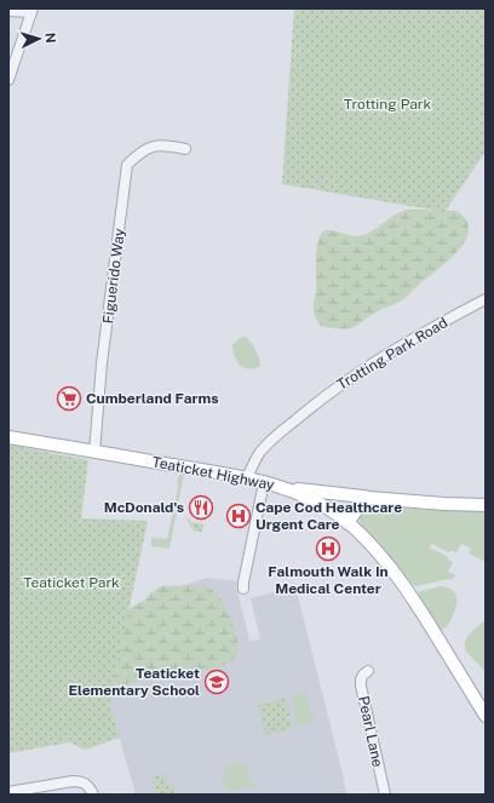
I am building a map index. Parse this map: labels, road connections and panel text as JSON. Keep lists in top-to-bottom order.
{
  "streets": {
    "main road": ["Teaticket Highway"],
    "street": ["Figuerido Way", "Trotting Park Road", "Pearl Lane"]
  },
  "crossings": [
    ["Figuerido Way", "Teaticket Highway"],
    ["Trotting Park Road", "Teaticket Highway"]
  ],
  "parks": ["Trotting Park", "Teaticket Park"],
  "places": {
    "supermarket": ["Cumberland Farms"],
    "restaurant": ["McDonald's"],
    "hospital": ["Cape Cod Healthcare Urgent Care", "Falmouth Walk In Medical Center"],
    "school or university": ["Teaticket Elementary School"]
  },
  "north": "right"
}
